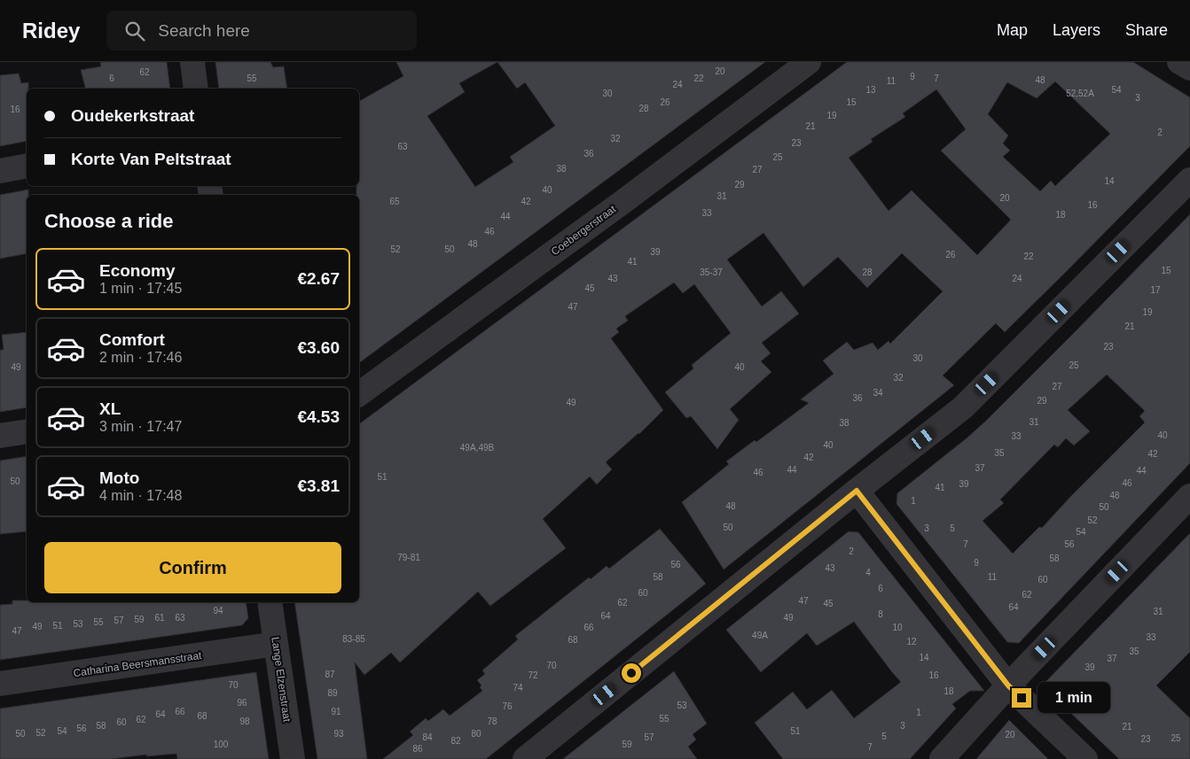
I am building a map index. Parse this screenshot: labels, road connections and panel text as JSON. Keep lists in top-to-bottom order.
{
  "streets": {
    "street": ["Coebergerstraat", "Catharina Beersmansstraat", "Lange Elzenstraat"]
  },
  "crossings": [
    ["Catharina Beersmansstraat", "Lange Elzenstraat"]
  ],
  "house_numbers": [
    "20",
    "62",
    "9",
    "6",
    "55",
    "22",
    "7",
    "48",
    "11",
    "24",
    "13",
    "54",
    "30",
    "52,52A",
    "3",
    "26",
    "15",
    "28",
    "16",
    "19",
    "21",
    "2",
    "32",
    "23",
    "63",
    "36",
    "25",
    "38",
    "27",
    "14",
    "29",
    "40",
    "31",
    "20",
    "65",
    "42",
    "16",
    "33",
    "18",
    "44",
    "46",
    "48",
    "52",
    "50",
    "39",
    "26",
    "22",
    "41",
    "15",
    "35-37",
    "28",
    "43",
    "24",
    "45",
    "17",
    "47",
    "19",
    "21",
    "23",
    "30",
    "25",
    "49",
    "40",
    "32",
    "27",
    "34",
    "36",
    "29",
    "49",
    "31",
    "38",
    "40",
    "33",
    "40",
    "49A,49B",
    "35",
    "42",
    "42",
    "37",
    "44",
    "44",
    "46",
    "51",
    "50",
    "46",
    "39",
    "41",
    "48",
    "1",
    "48",
    "50",
    "52",
    "50",
    "3",
    "5",
    "54",
    "7",
    "56",
    "2",
    "79-81",
    "58",
    "9",
    "56",
    "43",
    "4",
    "58",
    "11",
    "60",
    "6",
    "60",
    "62",
    "47",
    "62",
    "45",
    "64",
    "94",
    "31",
    "8",
    "64",
    "61",
    "63",
    "49",
    "59",
    "57",
    "55",
    "53",
    "51",
    "49",
    "66",
    "10",
    "47",
    "49A",
    "33",
    "83-85",
    "68",
    "12",
    "35",
    "14",
    "37",
    "70",
    "39",
    "87",
    "72",
    "16",
    "70",
    "74",
    "18",
    "89",
    "96",
    "53",
    "76",
    "66",
    "91",
    "1",
    "64",
    "68",
    "55",
    "62",
    "98",
    "78",
    "60",
    "58",
    "3",
    "21",
    "56",
    "54",
    "51",
    "52",
    "50",
    "93",
    "80",
    "20",
    "5",
    "84",
    "57",
    "25",
    "23",
    "82",
    "100",
    "59",
    "7",
    "86"
  ],
  "page": {
    "header": "Ridey",
    "search": "Search here",
    "nav": ["Map", "Layers", "Share"],
    "banner": ["Oudekerkstraat", "Korte Van Peltstraat"],
    "heading": "Choose a ride",
    "list": [
      {
        "name": "Economy",
        "note": "1 min · 17:45",
        "value": "€2.67"
      },
      {
        "name": "Comfort",
        "note": "2 min · 17:46",
        "value": "€3.60"
      },
      {
        "name": "XL",
        "note": "3 min · 17:47",
        "value": "€4.53"
      },
      {
        "name": "Moto",
        "note": "4 min · 17:48",
        "value": "€3.81"
      }
    ],
    "buttons": "Confirm",
    "bubble": "1 min"
  }
}
